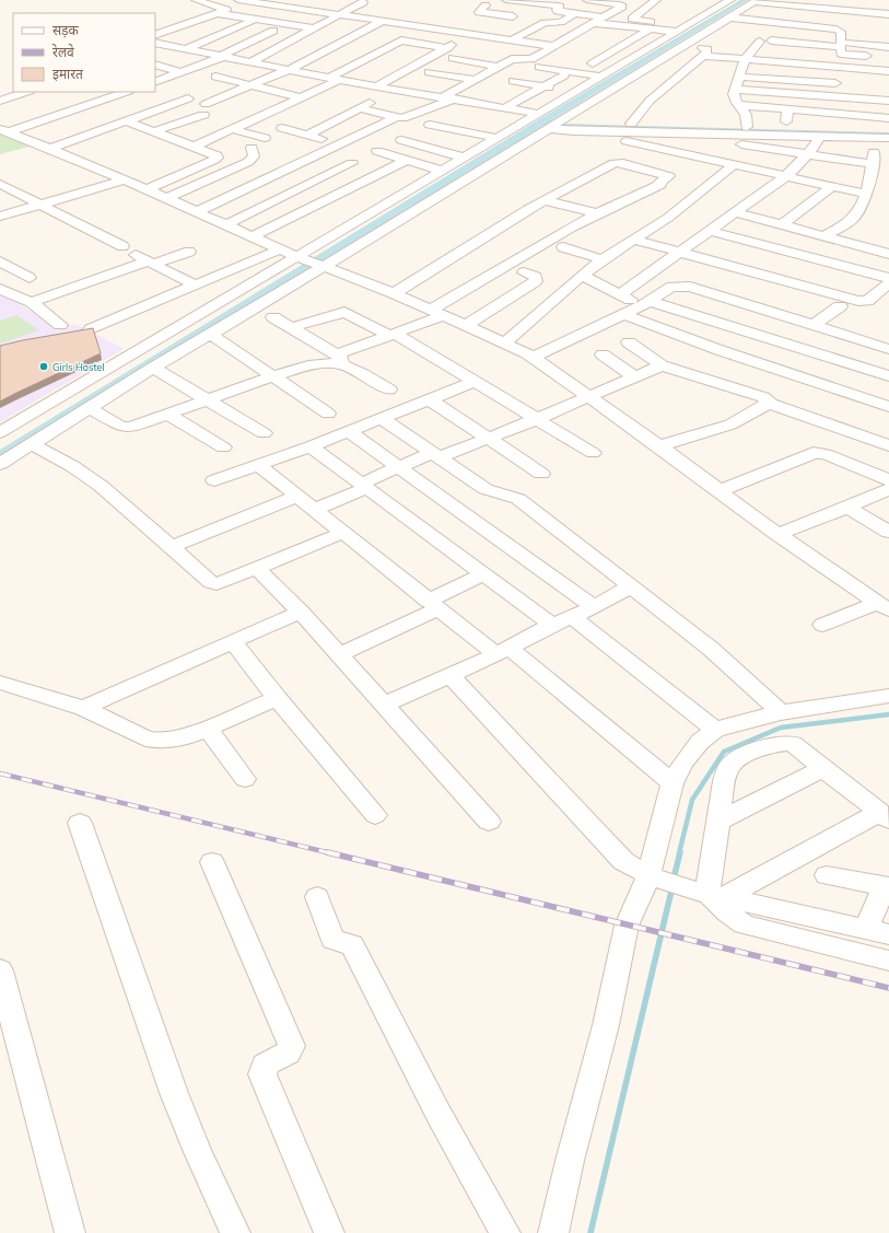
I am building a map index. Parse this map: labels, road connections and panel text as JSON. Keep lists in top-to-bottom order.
{
  "places": ["Girls Hostel"],
  "legend": ["सड़क", "रेलवे", "इमारत"]
}
